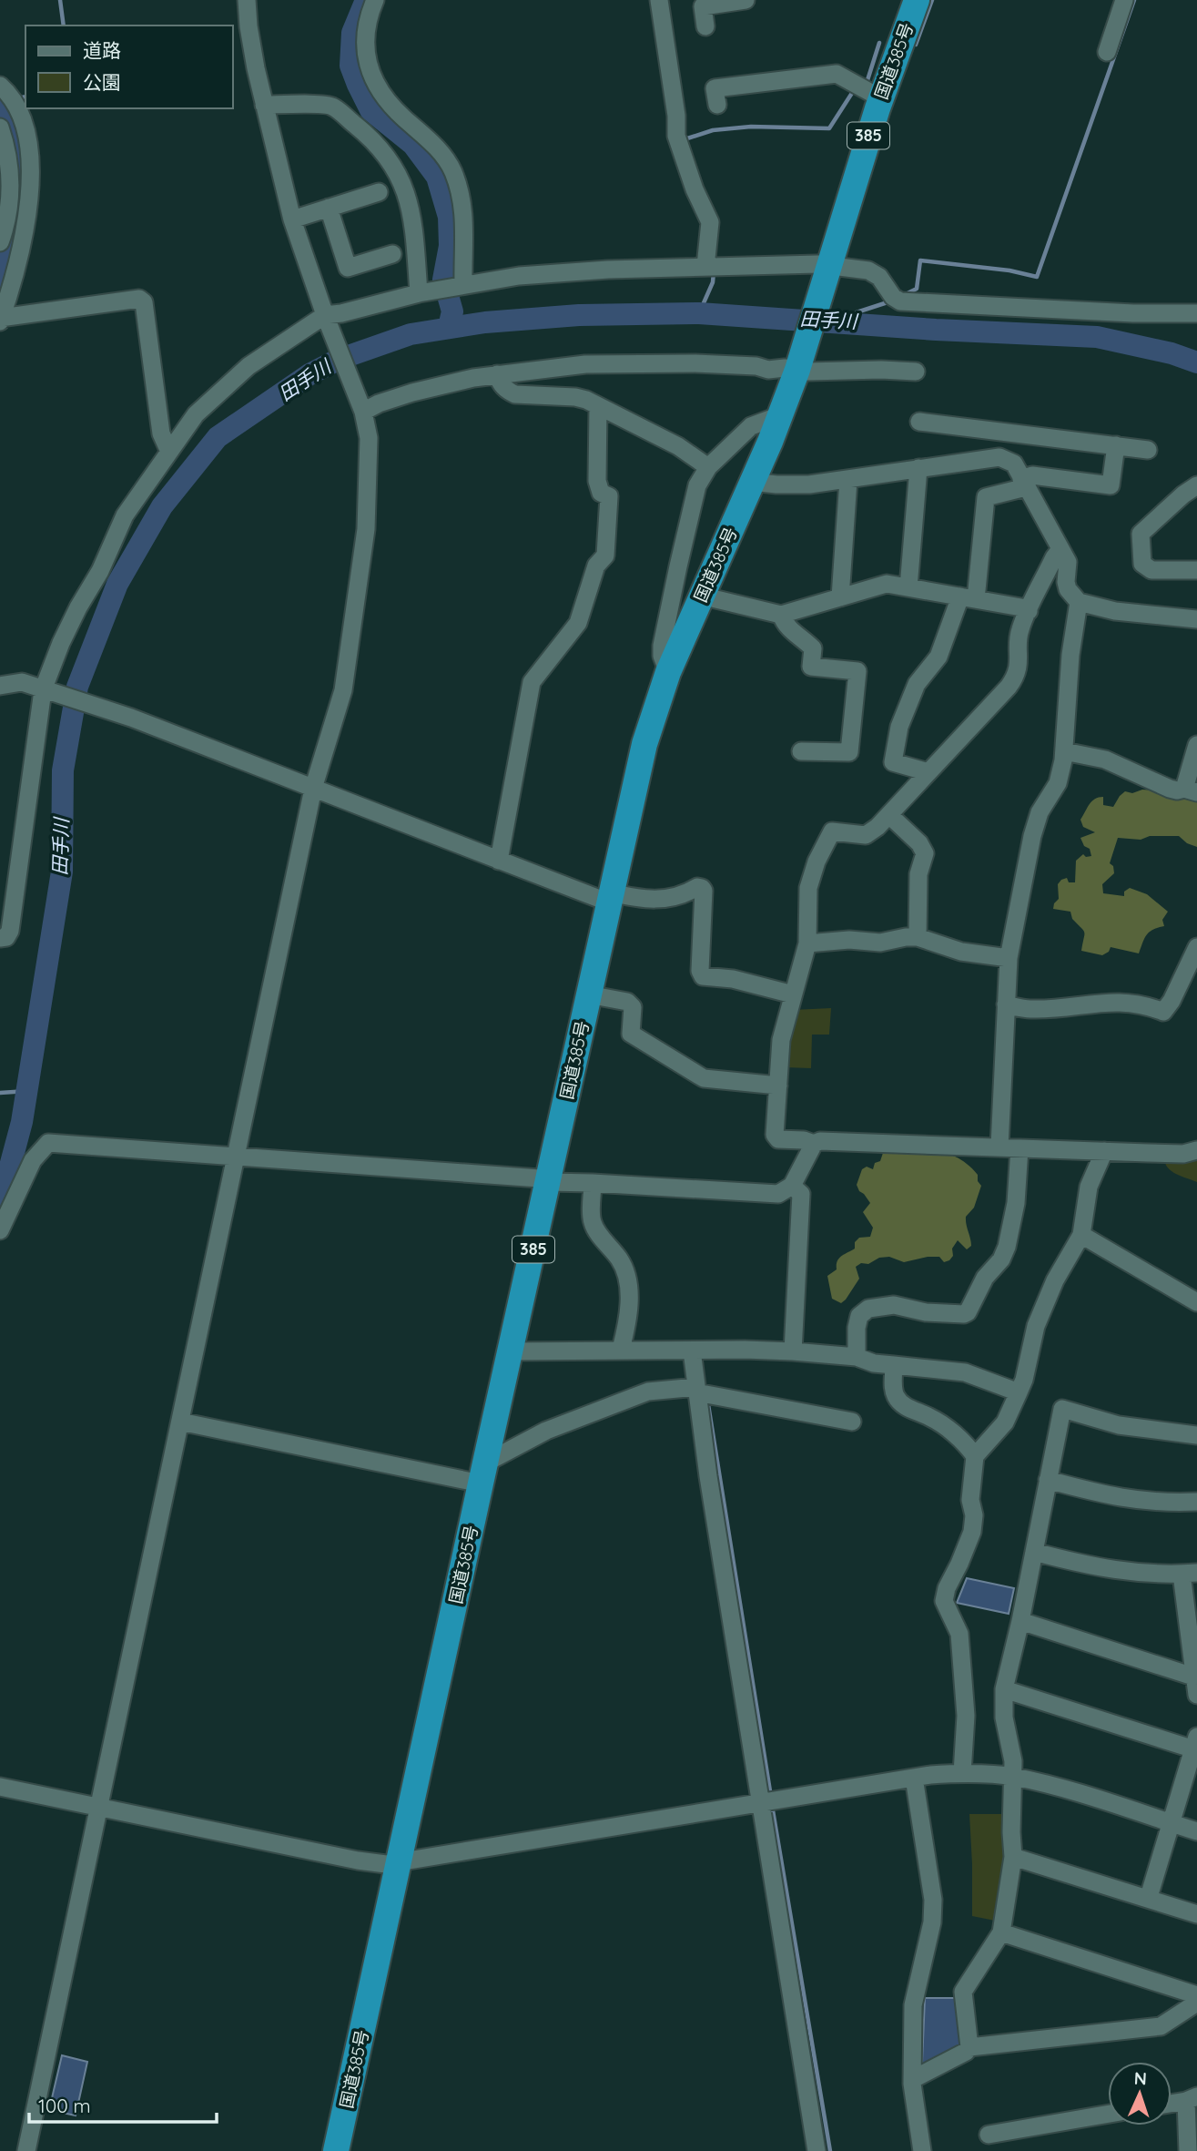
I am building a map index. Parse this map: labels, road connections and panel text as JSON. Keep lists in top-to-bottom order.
{
  "streets": {
    "highway": ["国道385号", "385"]
  },
  "water": ["田手川"],
  "legend": ["道路", "公園"],
  "scale_bar": "100 m",
  "north": "top"
}
